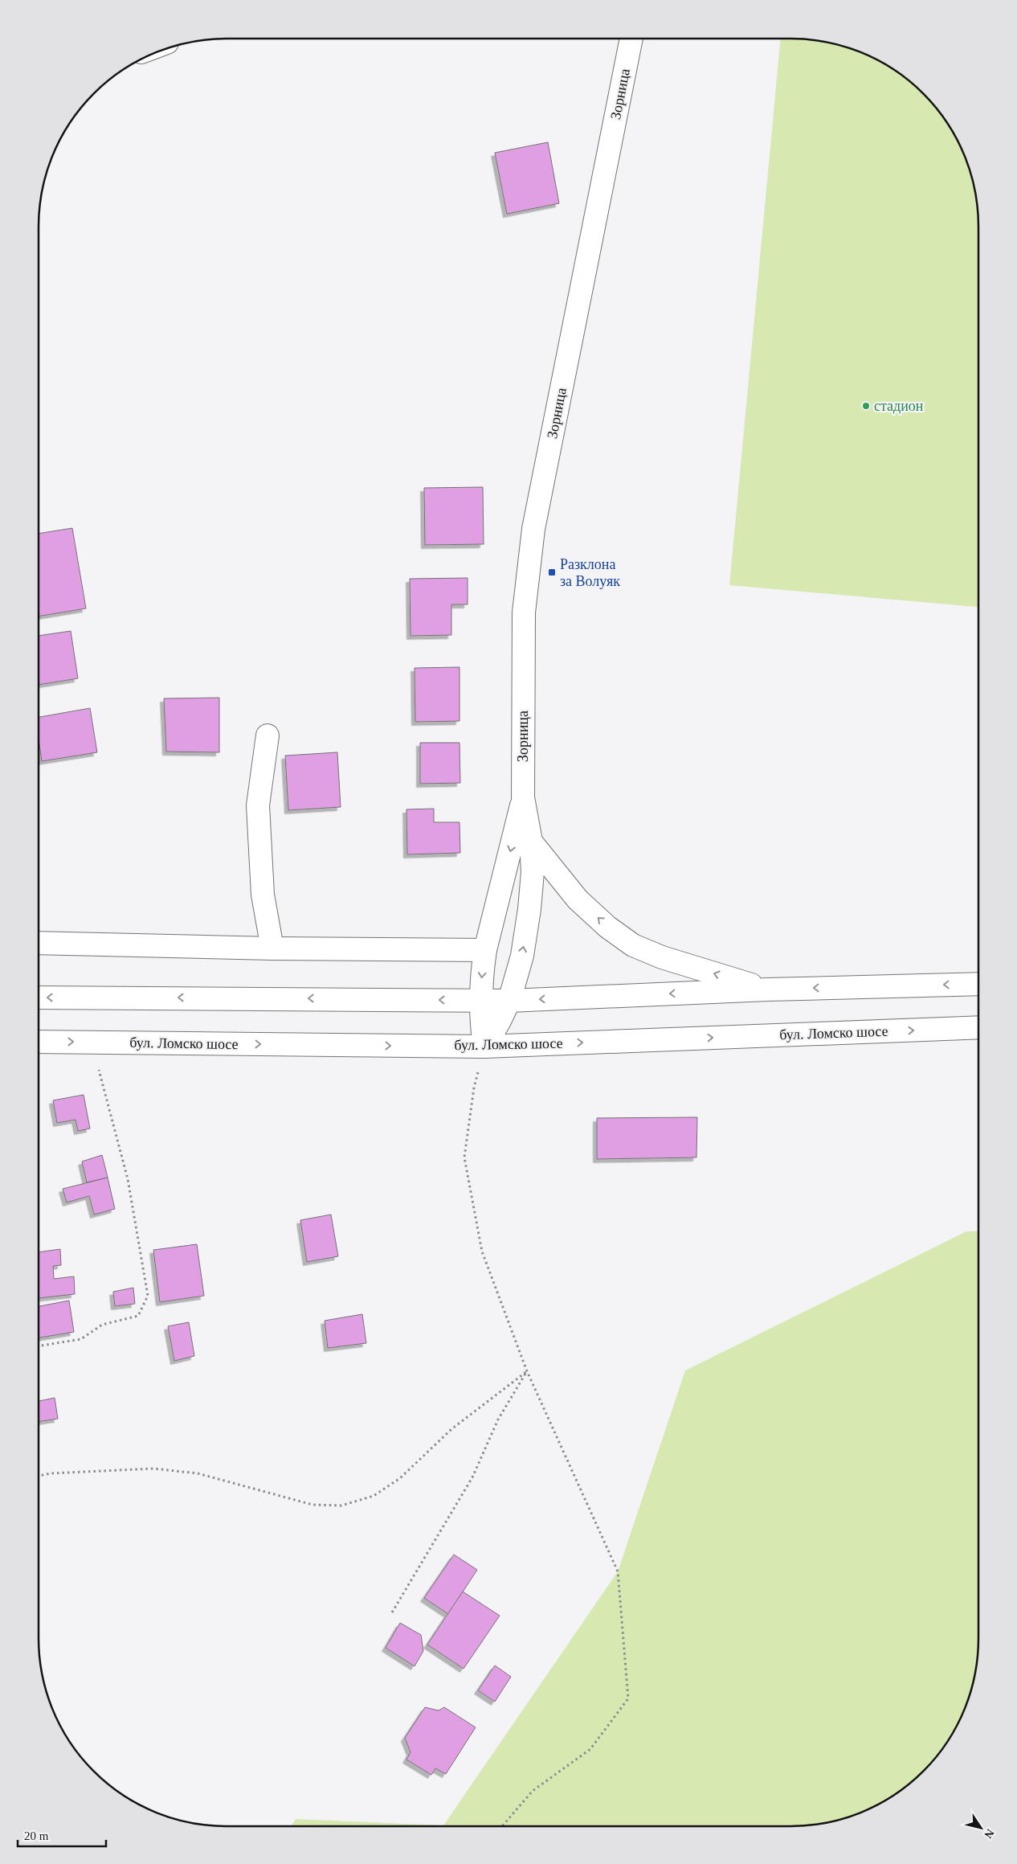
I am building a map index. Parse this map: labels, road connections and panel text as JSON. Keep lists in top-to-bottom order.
{
  "streets": {
    "main road": ["Зорница", "бул. Ломско шосе"]
  },
  "crossings": [
    ["Зорница", "бул. Ломско шосе"]
  ],
  "places": {
    "other": ["стадион"],
    "transit": ["Разклона за Волуяк"]
  },
  "scale_bar": "20 m",
  "north": "bottom right"
}
